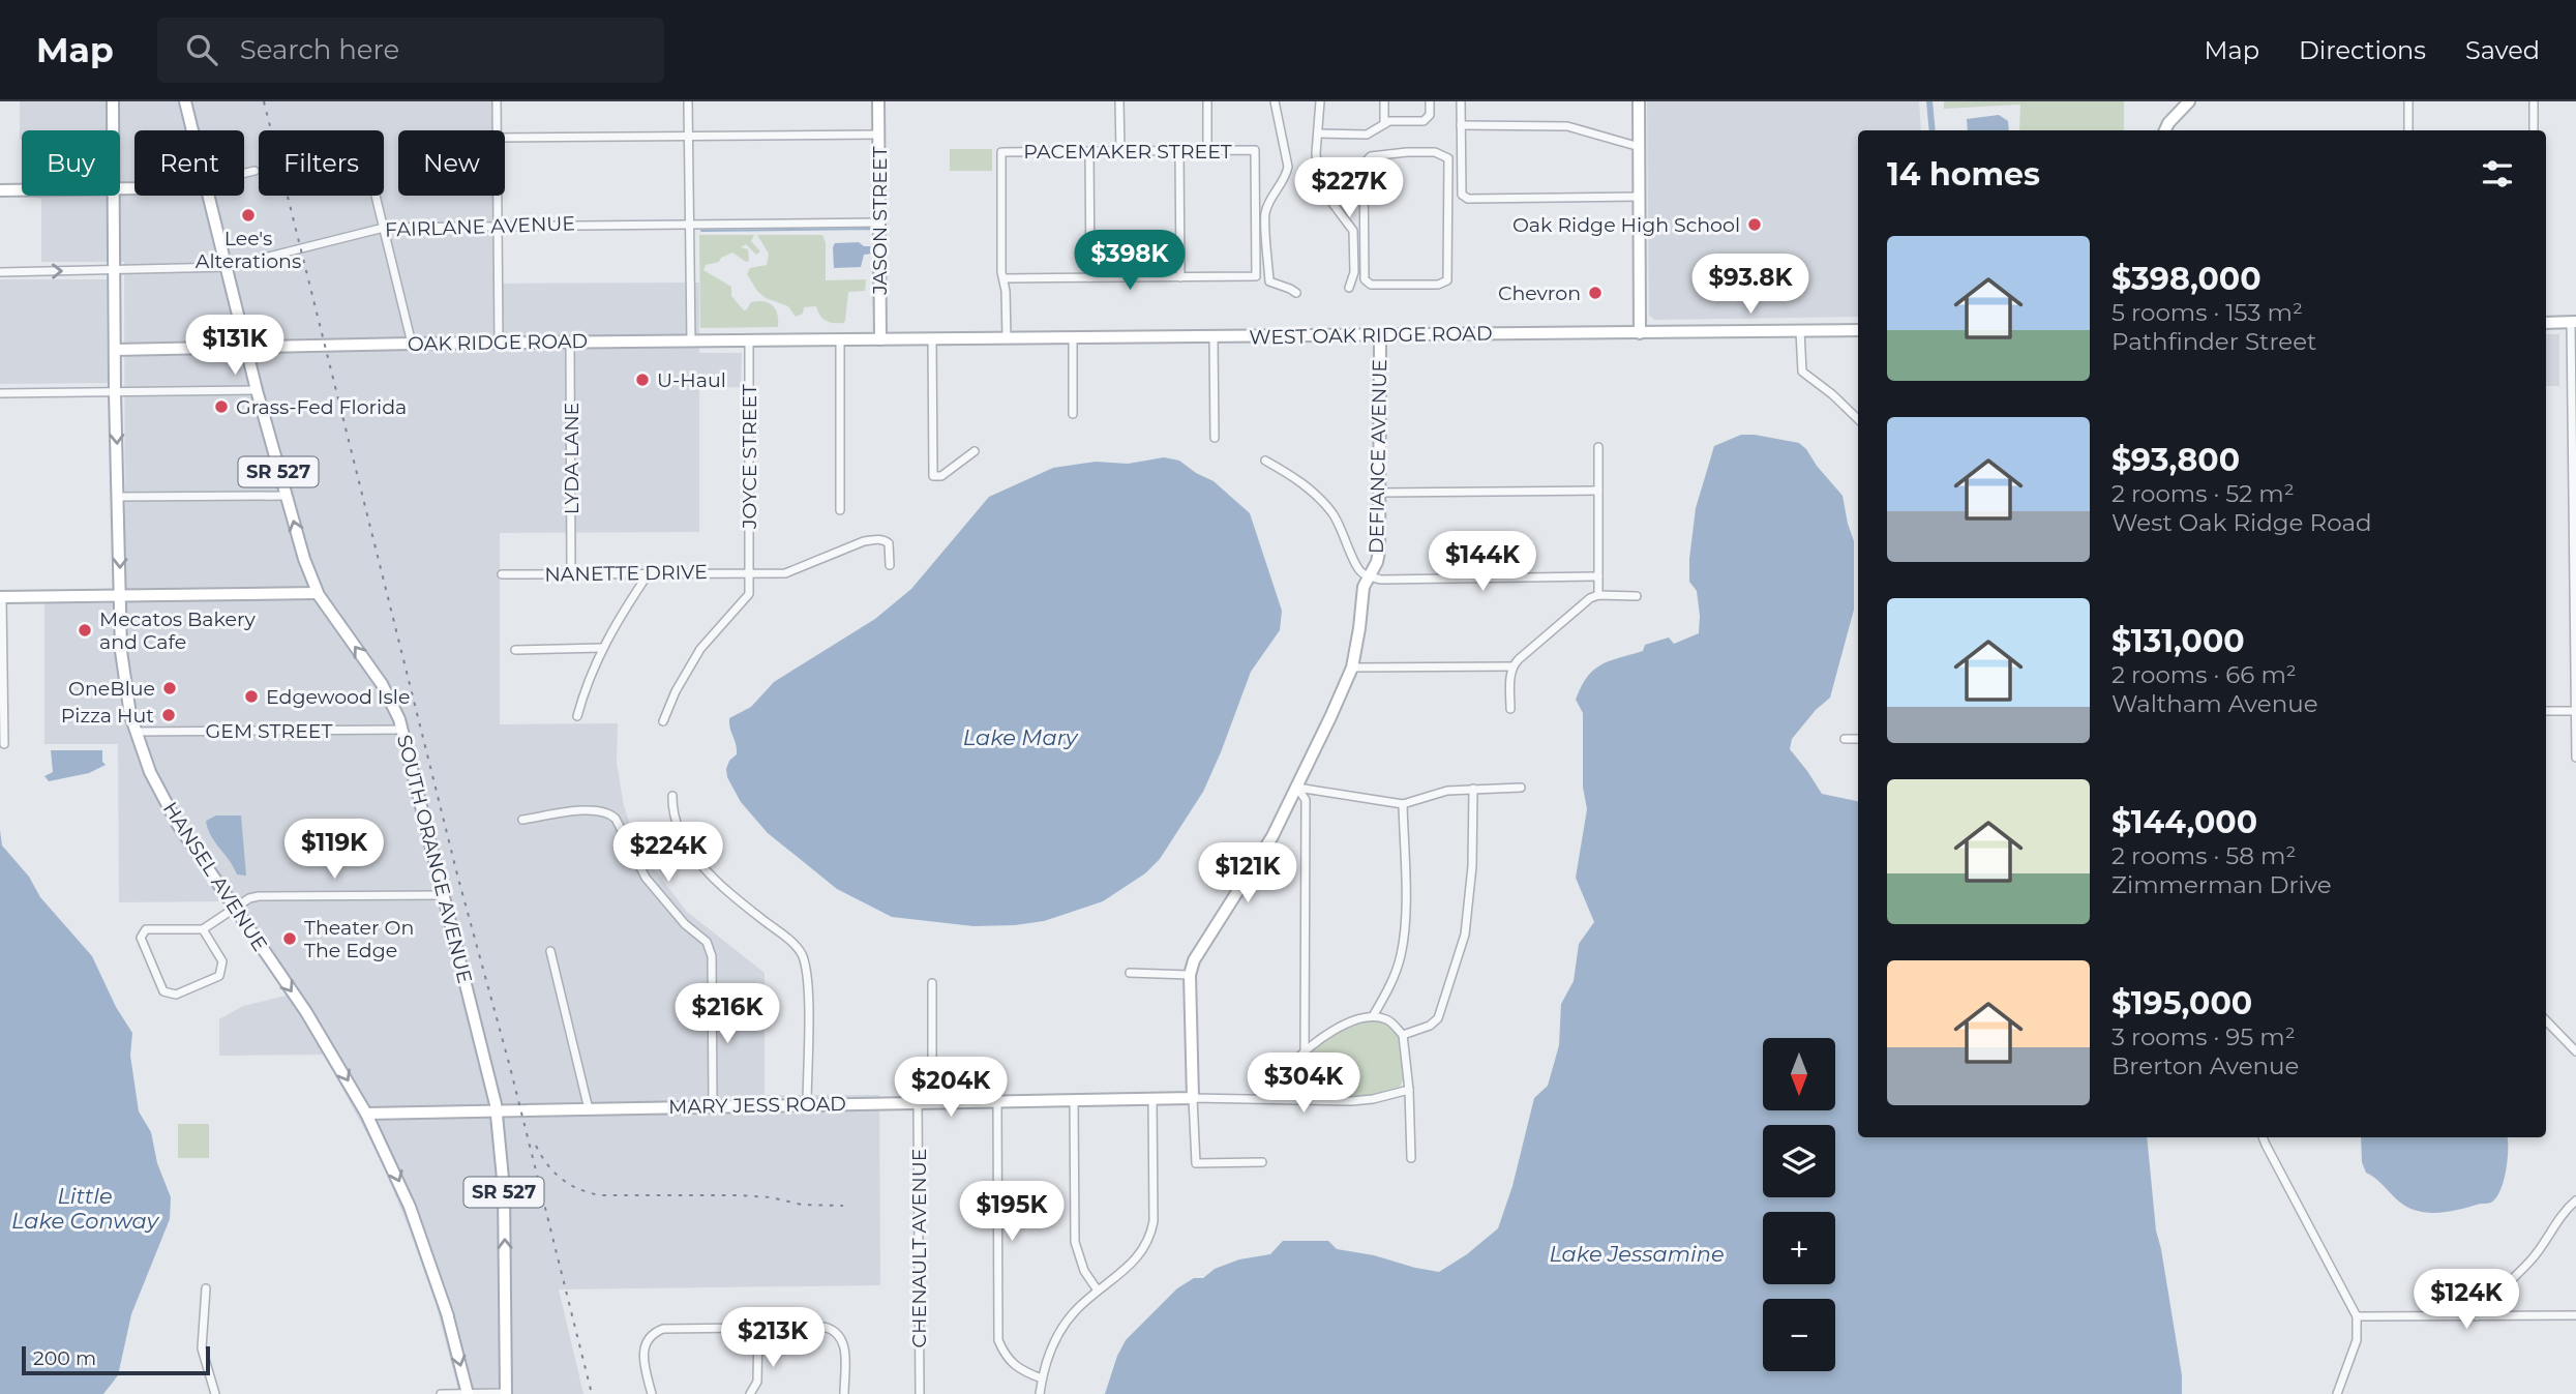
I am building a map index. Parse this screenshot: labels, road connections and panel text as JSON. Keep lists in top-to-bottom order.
{
  "streets": {
    "main road": [
      "JASON STREET",
      "WEST OAK RIDGE ROAD",
      "OAK RIDGE ROAD",
      "DEFIANCE AVENUE",
      "SR 527",
      "SOUTH ORANGE AVENUE",
      "HANSEL AVENUE",
      "MARY JESS ROAD"
    ],
    "street": [
      "PACEMAKER STREET",
      "FAIRLANE AVENUE",
      "JOYCE STREET",
      "LYDA LANE",
      "NANETTE DRIVE",
      "GEM STREET",
      "CHENAULT AVENUE"
    ]
  },
  "crossings": [
    ["JASON STREET", "FAIRLANE AVENUE"],
    ["JASON STREET", "WEST OAK RIDGE ROAD"],
    ["JASON STREET", "OAK RIDGE ROAD"],
    ["FAIRLANE AVENUE", "SOUTH ORANGE AVENUE"],
    ["FAIRLANE AVENUE", "HANSEL AVENUE"],
    ["WEST OAK RIDGE ROAD", "OAK RIDGE ROAD"],
    ["WEST OAK RIDGE ROAD", "DEFIANCE AVENUE"],
    ["OAK RIDGE ROAD", "JOYCE STREET"],
    ["OAK RIDGE ROAD", "LYDA LANE"],
    ["OAK RIDGE ROAD", "SOUTH ORANGE AVENUE"],
    ["OAK RIDGE ROAD", "HANSEL AVENUE"],
    ["JOYCE STREET", "NANETTE DRIVE"],
    ["LYDA LANE", "NANETTE DRIVE"],
    ["GEM STREET", "SOUTH ORANGE AVENUE"],
    ["GEM STREET", "HANSEL AVENUE"],
    ["SOUTH ORANGE AVENUE", "MARY JESS ROAD"],
    ["HANSEL AVENUE", "MARY JESS ROAD"],
    ["MARY JESS ROAD", "CHENAULT AVENUE"]
  ],
  "one_way": ["SOUTH ORANGE AVENUE", "HANSEL AVENUE"],
  "water": ["Lake Mary", "Little Lake Conway", "Lake Jessamine"],
  "places": [
    "Lee's Alterations",
    "Oak Ridge High School",
    "Chevron",
    "U-Haul",
    "Grass-Fed Florida",
    "Mecatos Bakery and Cafe",
    "OneBlue",
    "Edgewood Isle",
    "Pizza Hut",
    "Theater On The Edge"
  ],
  "scale_bar": "200 m",
  "north": "bottom",
  "page": {
    "header": "Map",
    "search": "Search here",
    "nav": ["Map", "Directions", "Saved"],
    "chip": [
      "Buy",
      "Rent",
      "Filters",
      "New"
    ],
    "heading": "14 homes",
    "price": [
      "$227K",
      "$398K",
      "$93.8K",
      "$131K",
      "$144K",
      "$119K",
      "$224K",
      "$121K",
      "$216K",
      "$304K",
      "$204K",
      "$195K",
      "$124K",
      "$213K"
    ],
    "list": [
      {
        "name": "$398,000",
        "note": "5 rooms · 153 m² · Pathfinder Street"
      },
      {
        "name": "$93,800",
        "note": "2 rooms · 52 m² · West Oak Ridge Road"
      },
      {
        "name": "$131,000",
        "note": "2 rooms · 66 m² · Waltham Avenue"
      },
      {
        "name": "$144,000",
        "note": "2 rooms · 58 m² · Zimmerman Drive"
      },
      {
        "name": "$195,000",
        "note": "3 rooms · 95 m² · Brerton Avenue"
      }
    ],
    "map_buttons": ["+", "−"],
    "scale": "200 m"
  }
}
